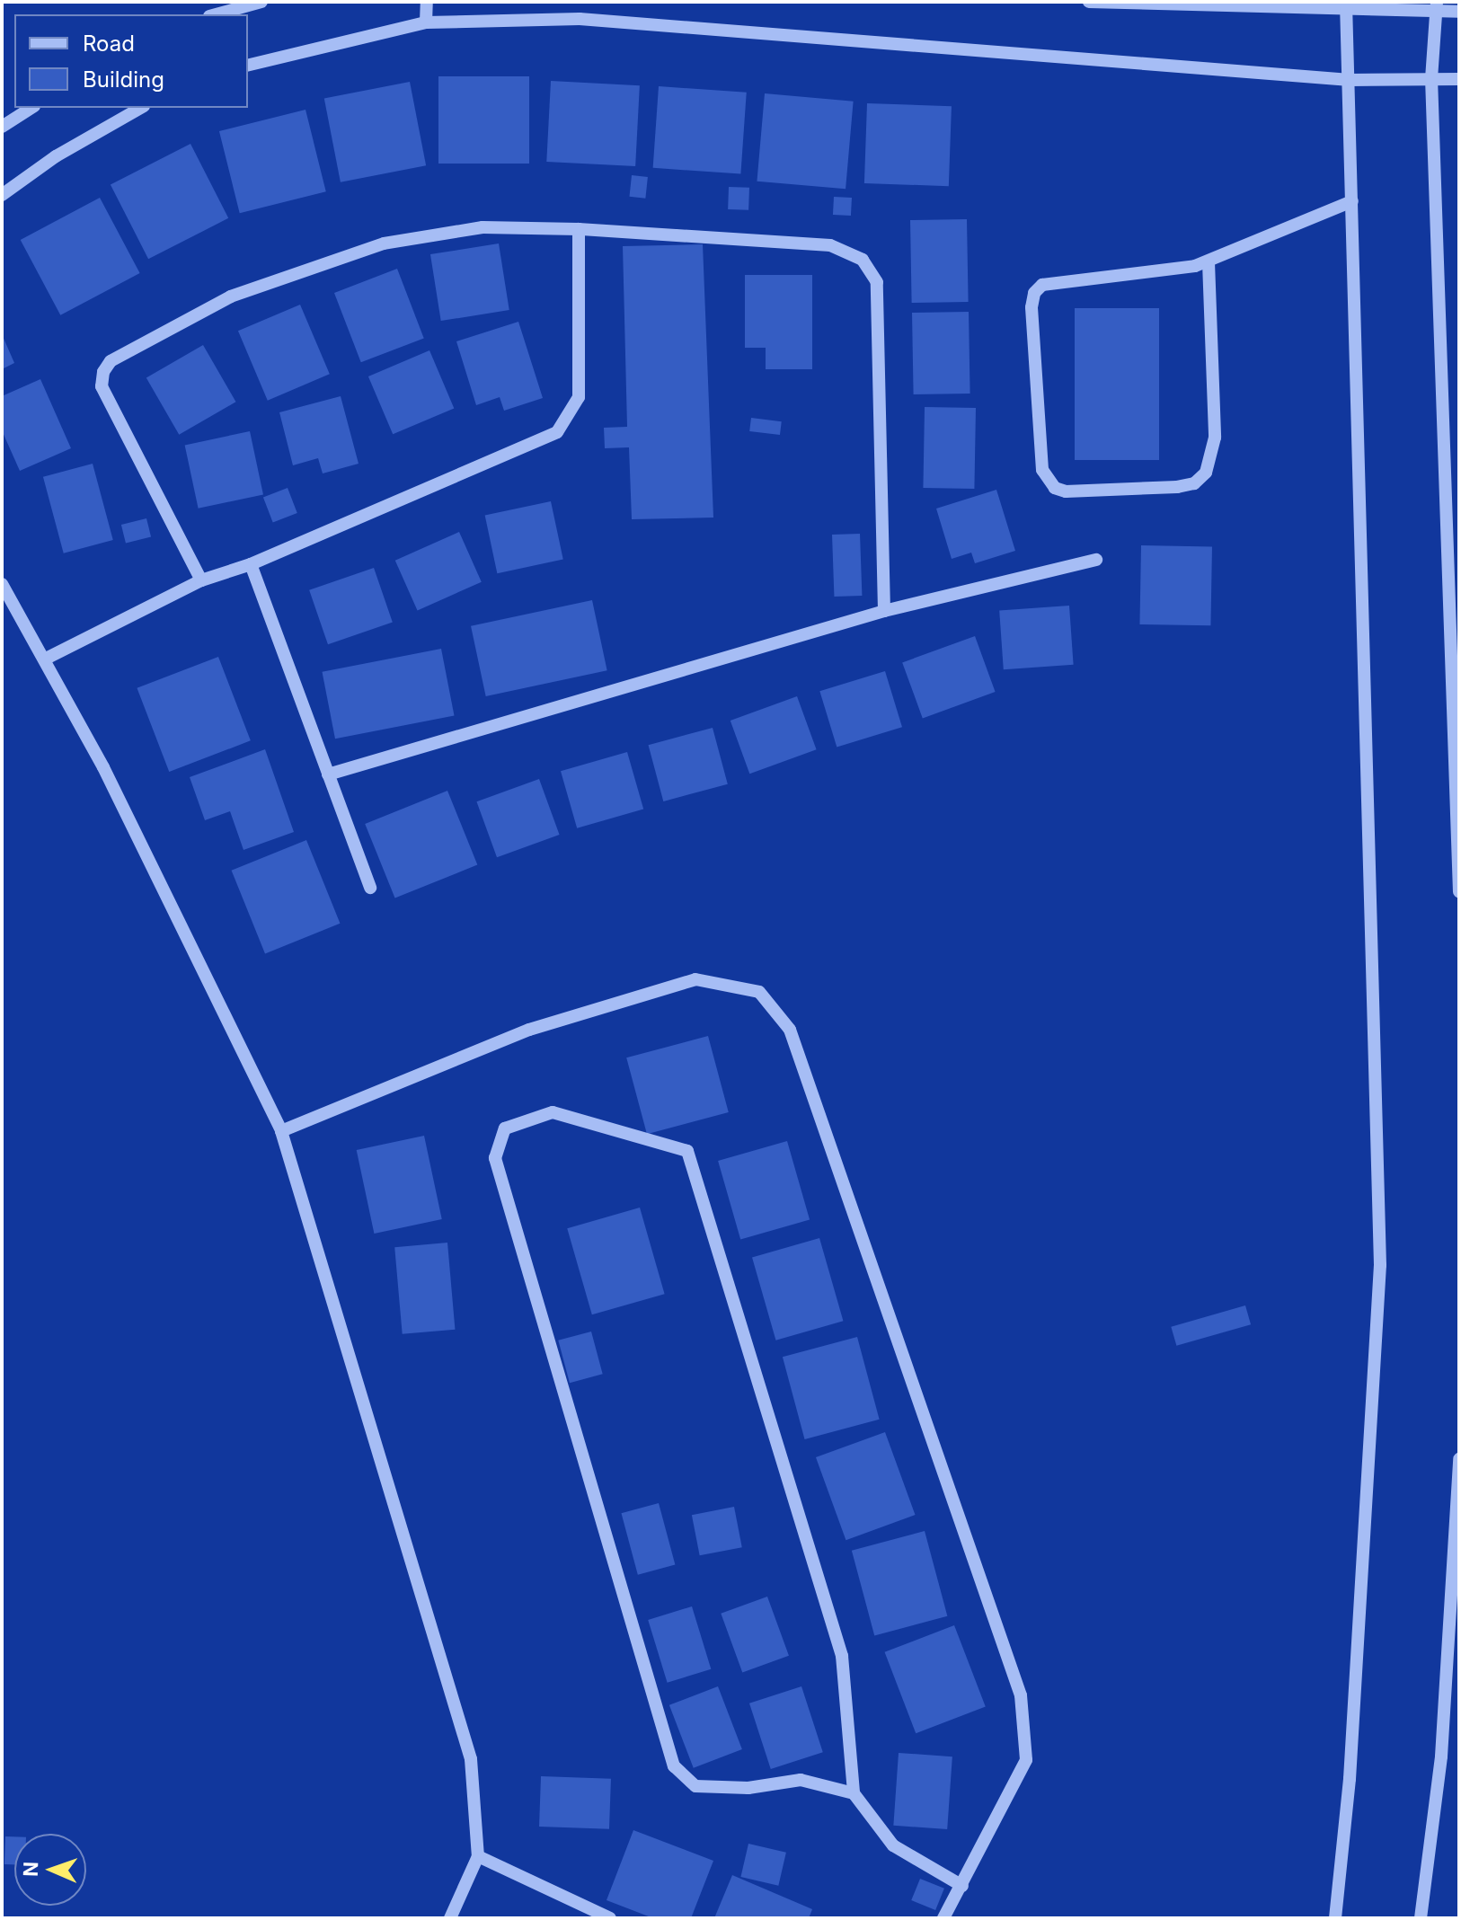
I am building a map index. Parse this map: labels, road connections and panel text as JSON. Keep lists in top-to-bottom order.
{
  "legend": ["Road", "Building"],
  "north": "left"
}
